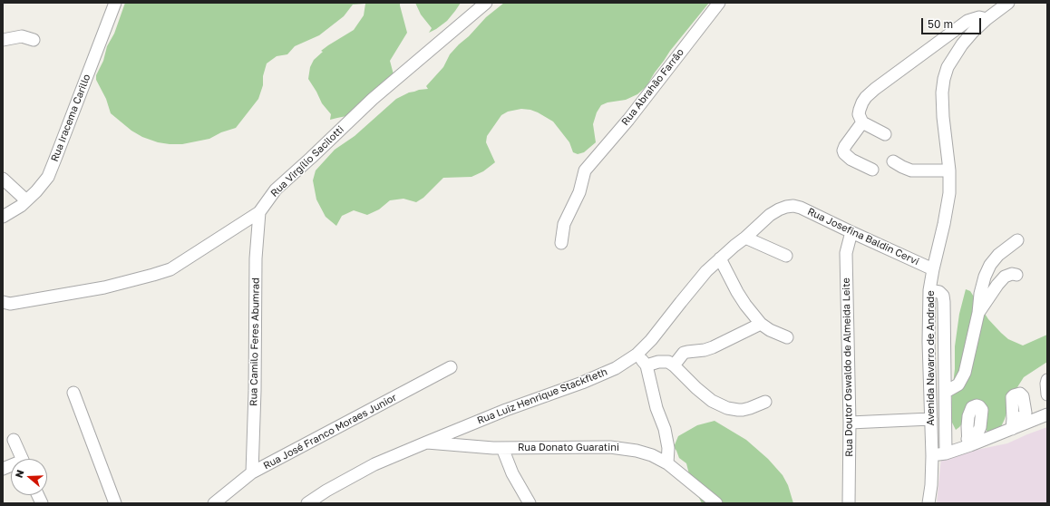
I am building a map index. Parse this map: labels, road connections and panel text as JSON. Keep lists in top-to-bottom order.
{
  "streets": {
    "street": [
      "Rua Abrahão Farrão",
      "Rua Iracema Carillo",
      "Rua Virgílio Sacilotti",
      "Rua Josefina Baldin Cervi",
      "Rua Camilo Feres Abumrad",
      "Avenida Navarro de Andrade",
      "Rua Doutor Oswaldo de Almeida Leite",
      "Rua Luiz Henrique Stackfleth",
      "Rua José Franco Moraes Junior",
      "Rua Donato Guaratini"
    ]
  },
  "crossings": [
    ["Rua Virgílio Sacilotti", "Rua Camilo Feres Abumrad"],
    ["Rua Josefina Baldin Cervi", "Avenida Navarro de Andrade"],
    ["Rua Josefina Baldin Cervi", "Rua Doutor Oswaldo de Almeida Leite"],
    ["Rua Josefina Baldin Cervi", "Rua Luiz Henrique Stackfleth"],
    ["Rua Camilo Feres Abumrad", "Rua José Franco Moraes Junior"],
    ["Rua Luiz Henrique Stackfleth", "Rua Donato Guaratini"]
  ],
  "scale_bar": "50 m",
  "north": "left"
}
